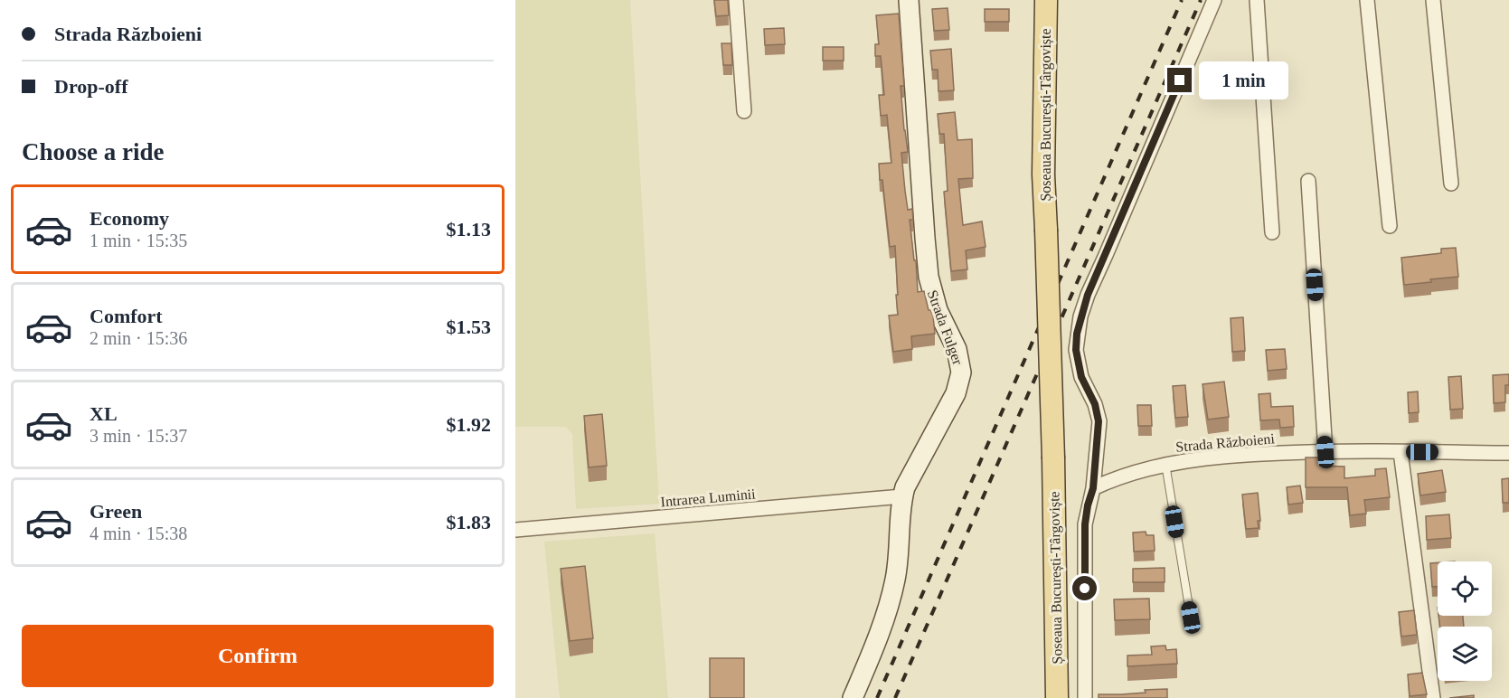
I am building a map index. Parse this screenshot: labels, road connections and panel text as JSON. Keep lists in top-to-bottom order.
{
  "streets": {
    "main road": ["Șoseaua București-Târgoviște"],
    "street": ["Strada Fulger", "Strada Războieni", "Intrarea Luminii"]
  },
  "crossings": [
    ["Strada Fulger", "Intrarea Luminii"]
  ],
  "page": {
    "banner": ["Strada Războieni", "Drop-off"],
    "bubble": "1 min",
    "heading": "Choose a ride",
    "list": [
      {
        "name": "Economy",
        "note": "1 min · 15:35",
        "value": "$1.13"
      },
      {
        "name": "Comfort",
        "note": "2 min · 15:36",
        "value": "$1.53"
      },
      {
        "name": "XL",
        "note": "3 min · 15:37",
        "value": "$1.92"
      },
      {
        "name": "Green",
        "note": "4 min · 15:38",
        "value": "$1.83"
      }
    ],
    "buttons": "Confirm"
  }
}
